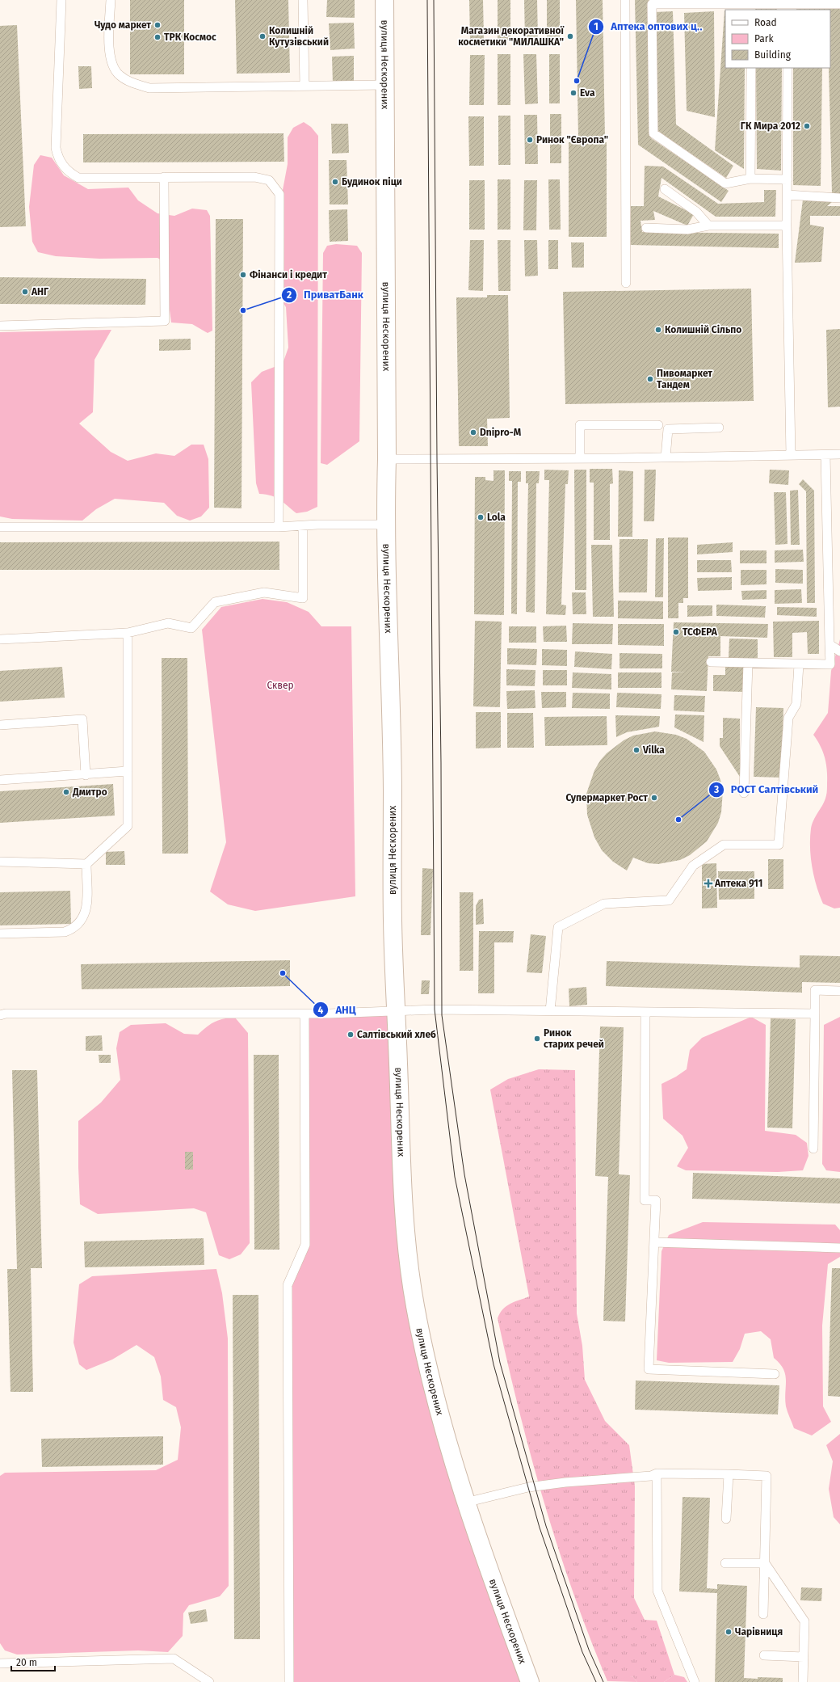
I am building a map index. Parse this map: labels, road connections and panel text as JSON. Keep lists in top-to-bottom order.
{
  "streets": {
    "main road": ["вулиця Нескорених"]
  },
  "parks": ["Сквер"],
  "places": {
    "other": [
      "Чудо маркет",
      "Колишній Кутузівський",
      "Магазин декоративної косметики \"МИЛАШКА\"",
      "ТРК Космос",
      "Аптека оптових ц‥",
      "Eva",
      "ГК Мира 2012",
      "Ринок \"Європа\"",
      "Будинок піци",
      "Фінанси і кредит",
      "АНГ",
      "ПриватБанк",
      "Колишній Сільпо",
      "Пивомаркет Тандем",
      "Dnipro-M",
      "Lola",
      "ТСФЕРА",
      "Vilka",
      "Дмитро",
      "Супермаркет Рост",
      "РОСТ Салтівський",
      "АНЦ",
      "Салтівський хлеб",
      "Ринок старих речей",
      "Чарівниця"
    ],
    "health": ["Аптека 911"]
  },
  "legend": ["Road", "Park", "Building"],
  "scale_bar": "20 m"
}
